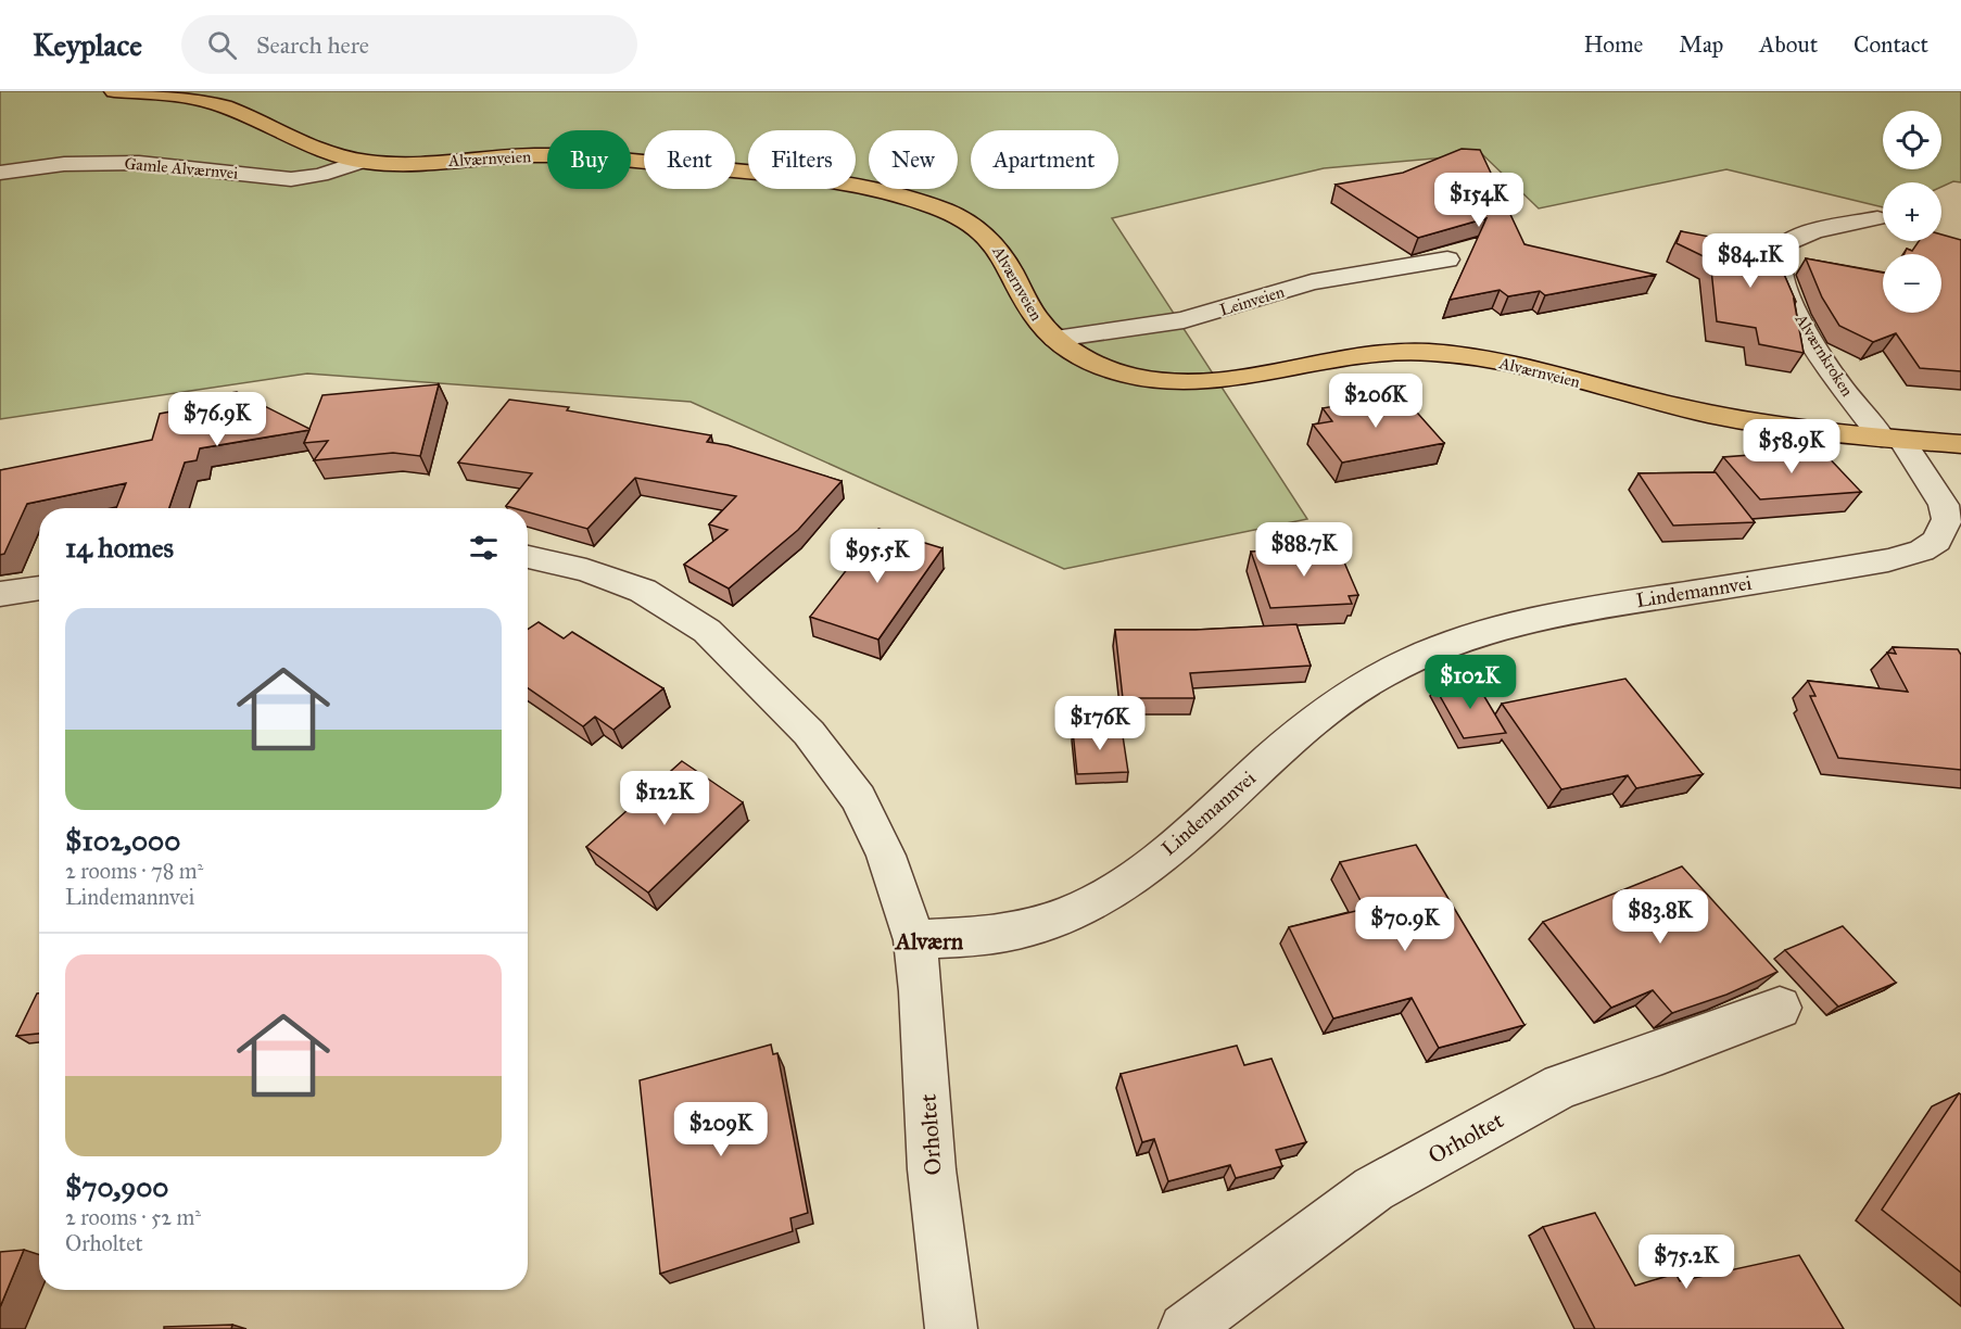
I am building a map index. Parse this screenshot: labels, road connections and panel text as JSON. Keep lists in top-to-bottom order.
{
  "streets": {
    "main road": ["Alværnveien"],
    "street": [
      "Gamle Alværnvei",
      "Leinveien",
      "Alværnkroken",
      "Lindemannvei",
      "Orholtet"
    ]
  },
  "crossings": [
    ["Alværnveien", "Gamle Alværnvei"],
    ["Alværnveien", "Leinveien"],
    ["Alværnveien", "Alværnkroken"],
    ["Alværnveien", "Lindemannvei"],
    ["Alværnkroken", "Lindemannvei"],
    ["Lindemannvei", "Orholtet"]
  ],
  "districts": ["Alværn"],
  "page": {
    "header": "Keyplace",
    "search": "Search here",
    "nav": [
      "Home",
      "Map",
      "About",
      "Contact"
    ],
    "map_buttons": ["+", "−"],
    "chip": [
      "Buy",
      "Rent",
      "Filters",
      "New",
      "Apartment"
    ],
    "price": [
      "$154K",
      "$84.1K",
      "$206K",
      "$76.9K",
      "$58.9K",
      "$88.7K",
      "$95.5K",
      "$102K",
      "$176K",
      "$122K",
      "$83.8K",
      "$70.9K",
      "$209K",
      "$75.2K"
    ],
    "heading": "14 homes",
    "list": [
      {
        "name": "$102,000",
        "note": "2 rooms · 78 m² · Lindemannvei"
      },
      {
        "name": "$70,900",
        "note": "2 rooms · 52 m² · Orholtet"
      }
    ]
  }
}
